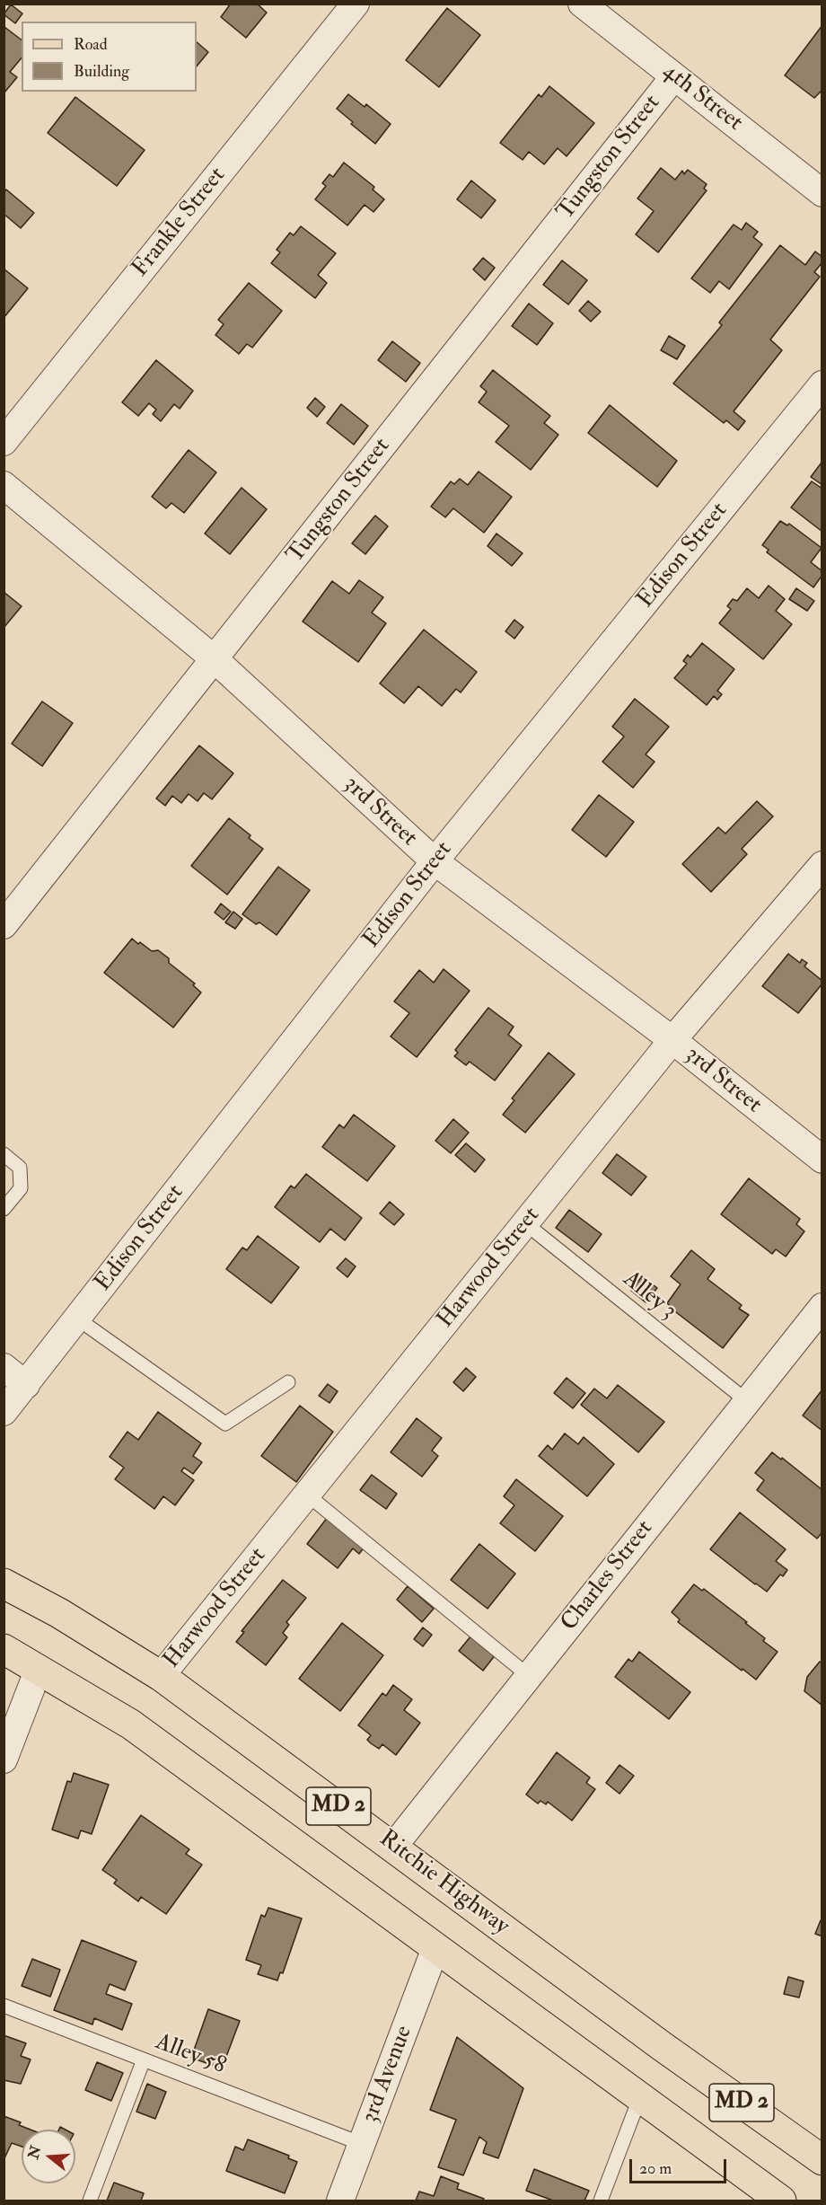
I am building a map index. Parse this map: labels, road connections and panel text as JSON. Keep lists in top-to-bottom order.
{
  "streets": {
    "main road": ["MD 2", "Ritchie Highway"],
    "street": [
      "4th Street",
      "Tungston Street",
      "Frankle Street",
      "Edison Street",
      "3rd Street",
      "Harwood Street",
      "Charles Street",
      "3rd Avenue"
    ],
    "lane": ["Alley 3", "Alley 58"]
  },
  "crossings": [
    ["4th Street", "Tungston Street"],
    ["Tungston Street", "3rd Street"],
    ["Edison Street", "3rd Street"],
    ["3rd Street", "Harwood Street"],
    ["Harwood Street", "Alley 3"],
    ["Harwood Street", "Ritchie Highway"],
    ["Alley 3", "Charles Street"],
    ["Charles Street", "Ritchie Highway"],
    ["MD 2", "3rd Avenue"],
    ["Alley 58", "3rd Avenue"]
  ],
  "legend": ["Road", "Building"],
  "scale_bar": "20 m",
  "north": "left"
}
